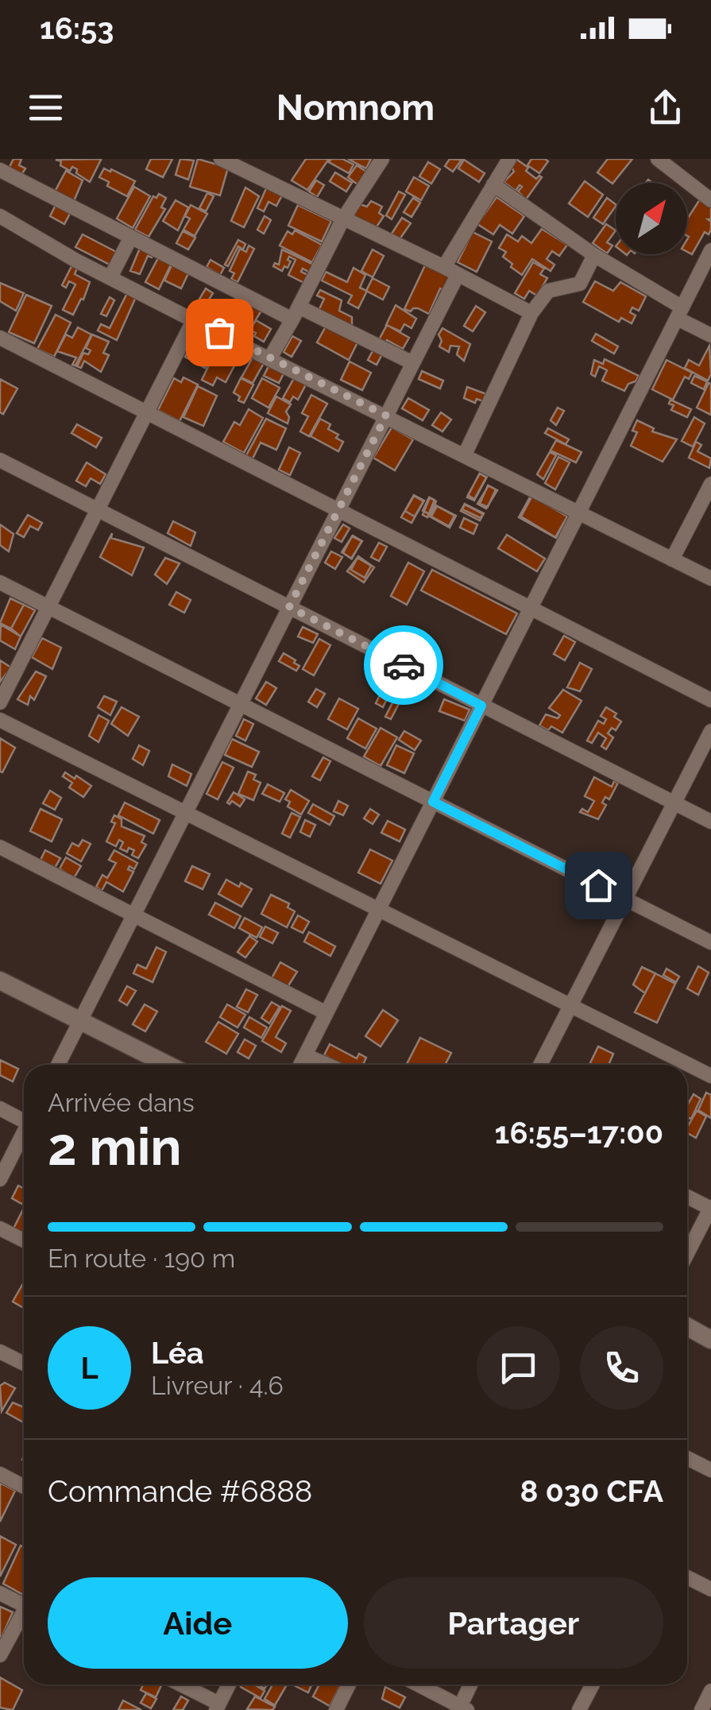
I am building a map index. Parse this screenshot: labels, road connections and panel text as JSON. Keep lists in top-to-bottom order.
{
  "north": "top right",
  "page": {
    "status": "16:53",
    "header": "Nomnom",
    "heading": ["2 min", "Arrivée dans", "16:55–17:00"],
    "panel": [
      "Léa",
      "Livreur · 4.6",
      "Commande #6888",
      "8 030 CFA"
    ],
    "bar": "En route · 190 m",
    "round": "L",
    "buttons": ["Aide", "Partager"]
  }
}
